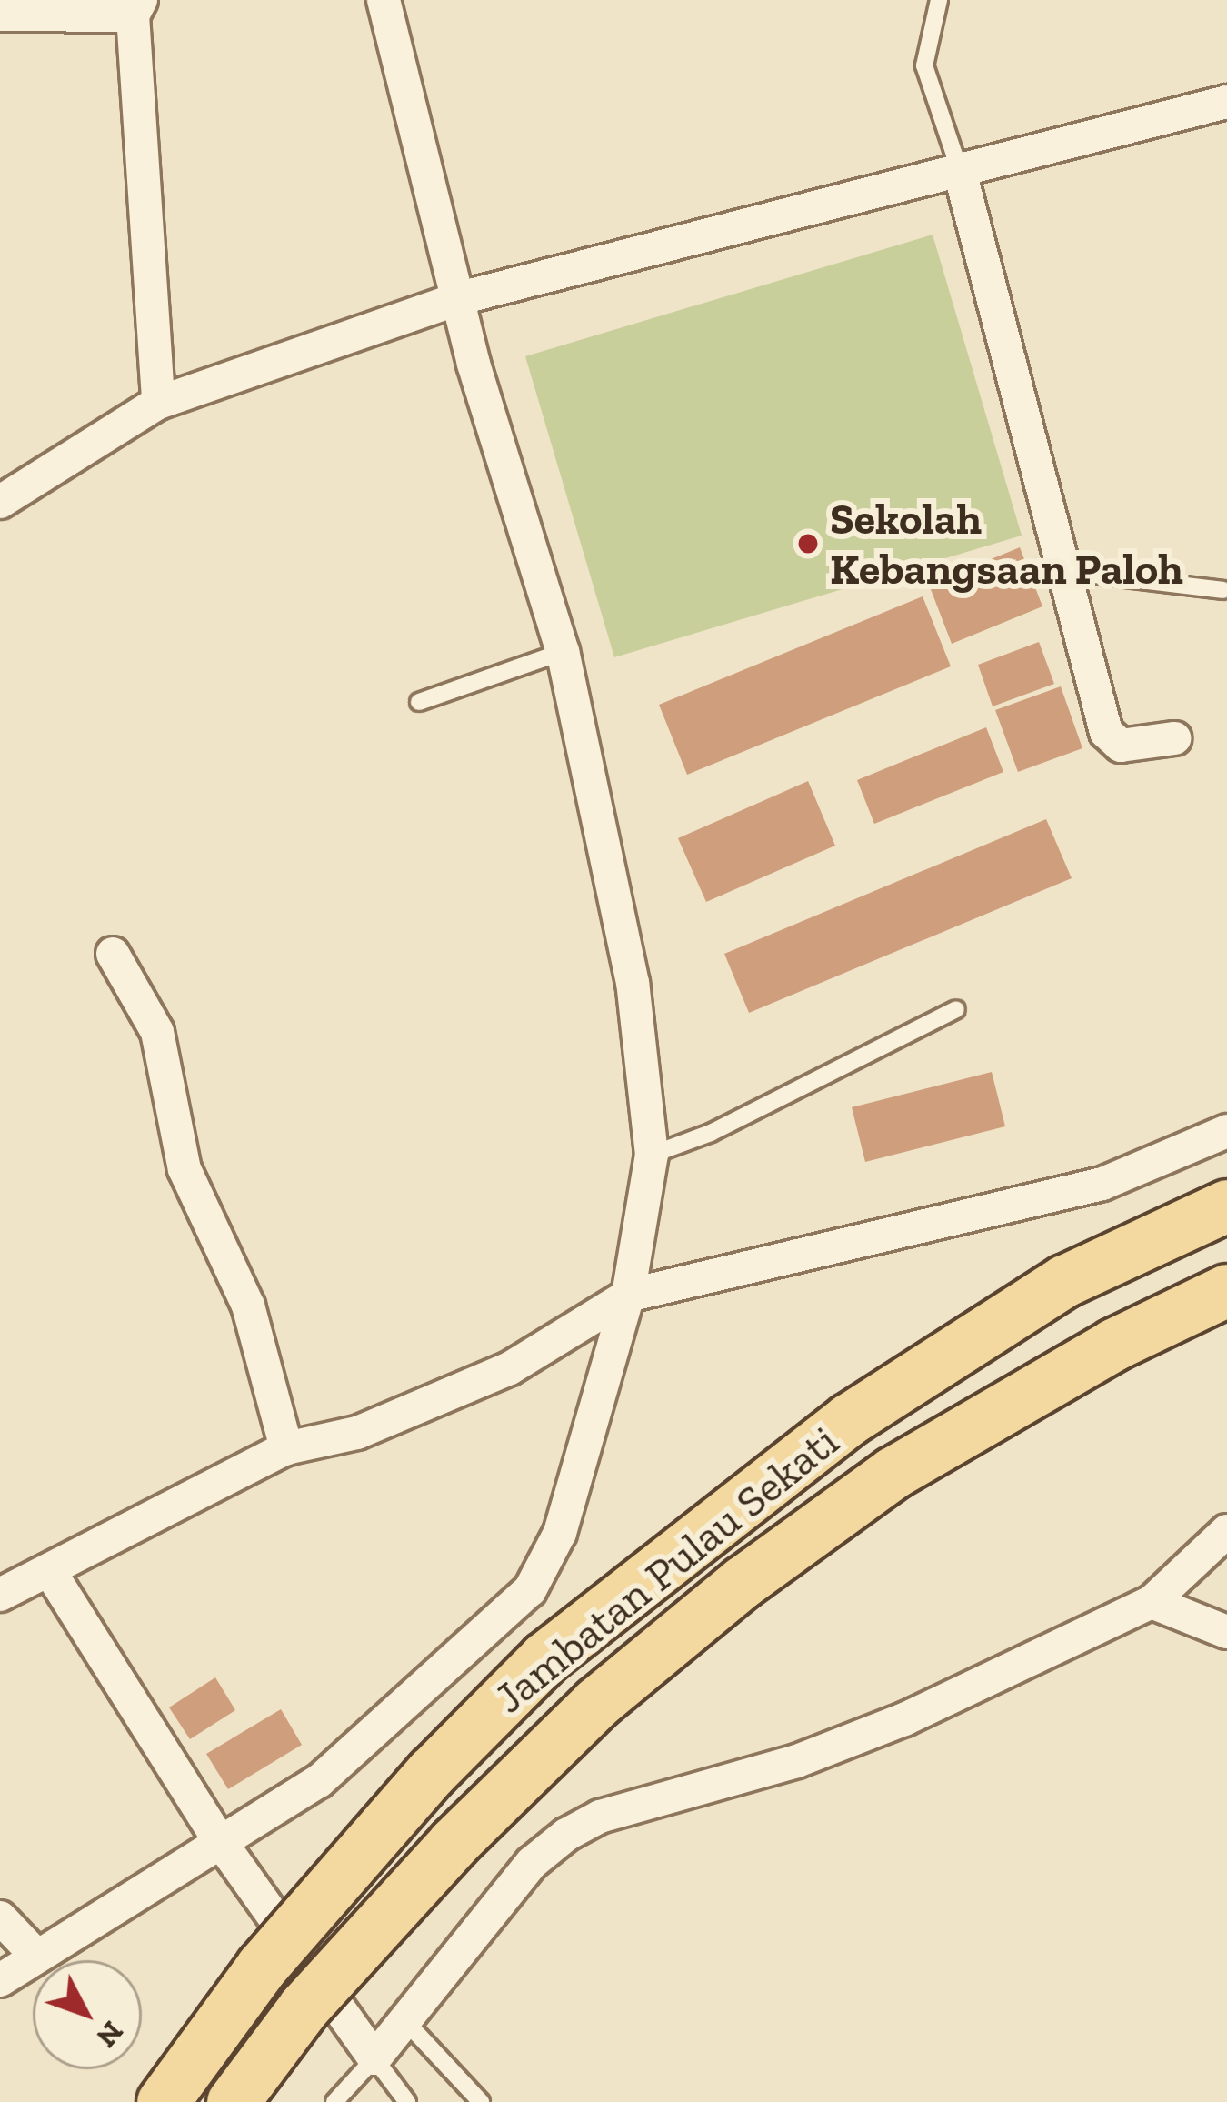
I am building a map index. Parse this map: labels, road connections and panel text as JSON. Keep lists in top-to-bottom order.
{
  "streets": {
    "main road": ["Jambatan Pulau Sekati"]
  },
  "places": ["Sekolah Kebangsaan Paloh"],
  "north": "bottom right"
}
